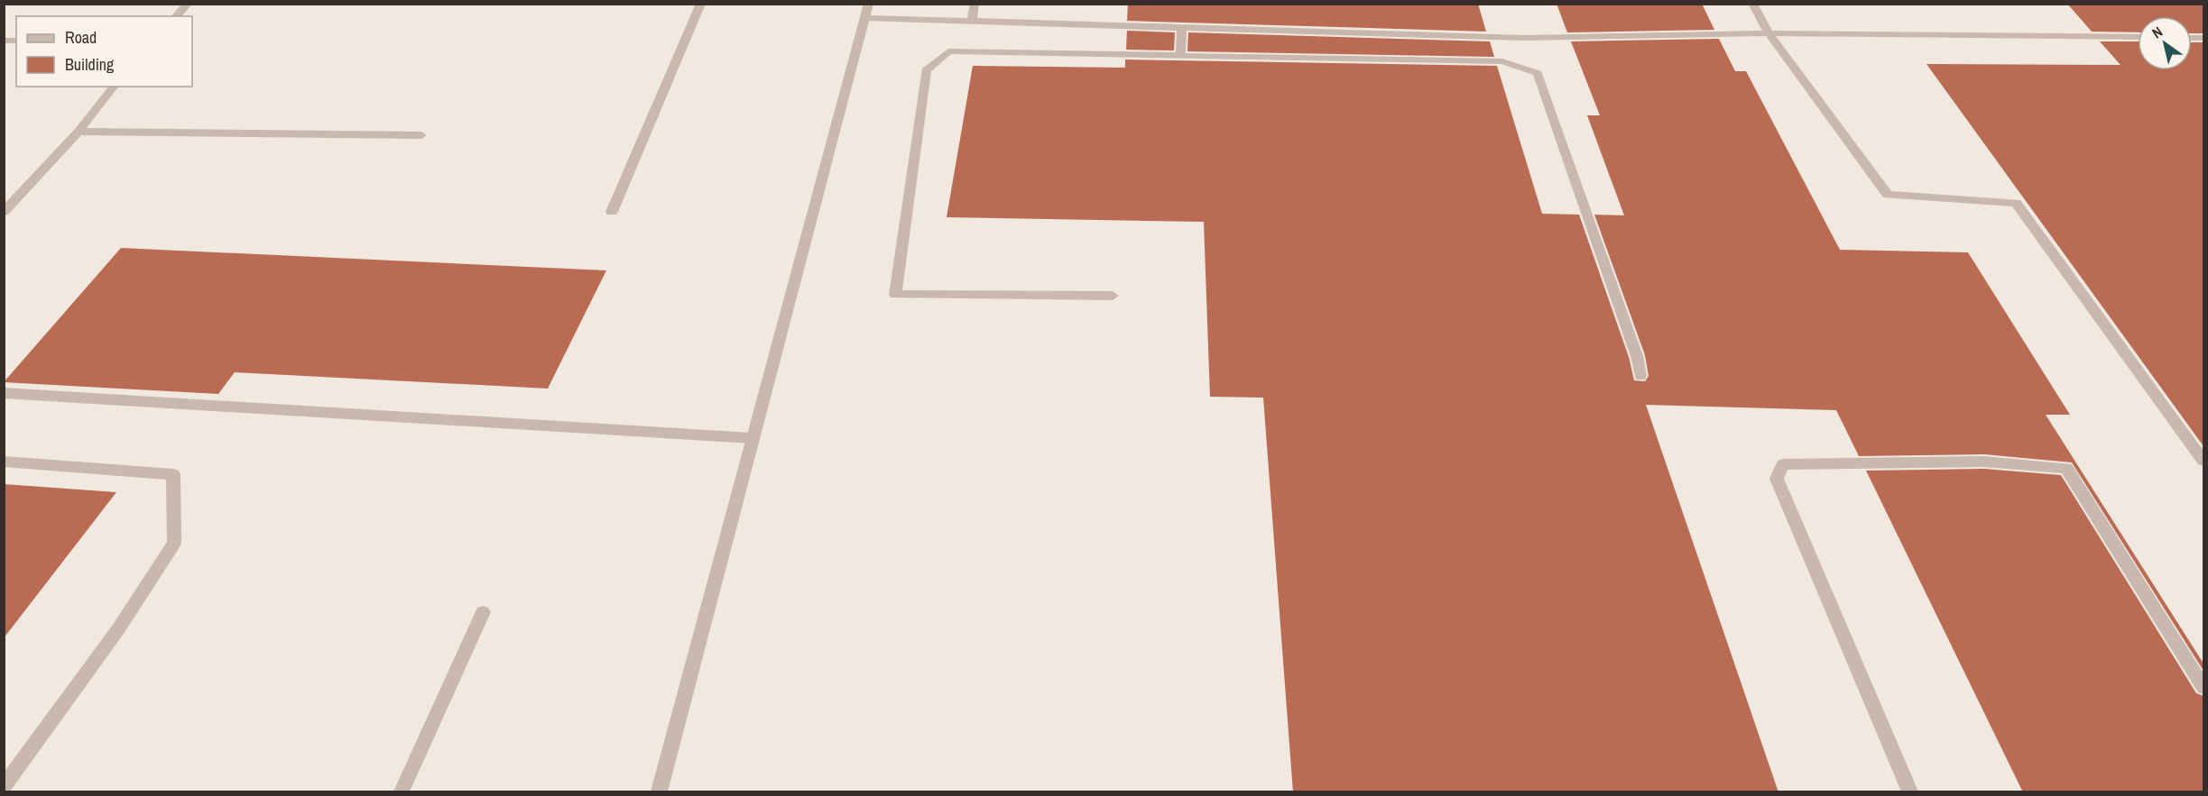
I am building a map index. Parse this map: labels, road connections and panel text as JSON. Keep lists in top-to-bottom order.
{
  "legend": ["Road", "Building"],
  "north": "top left"
}
